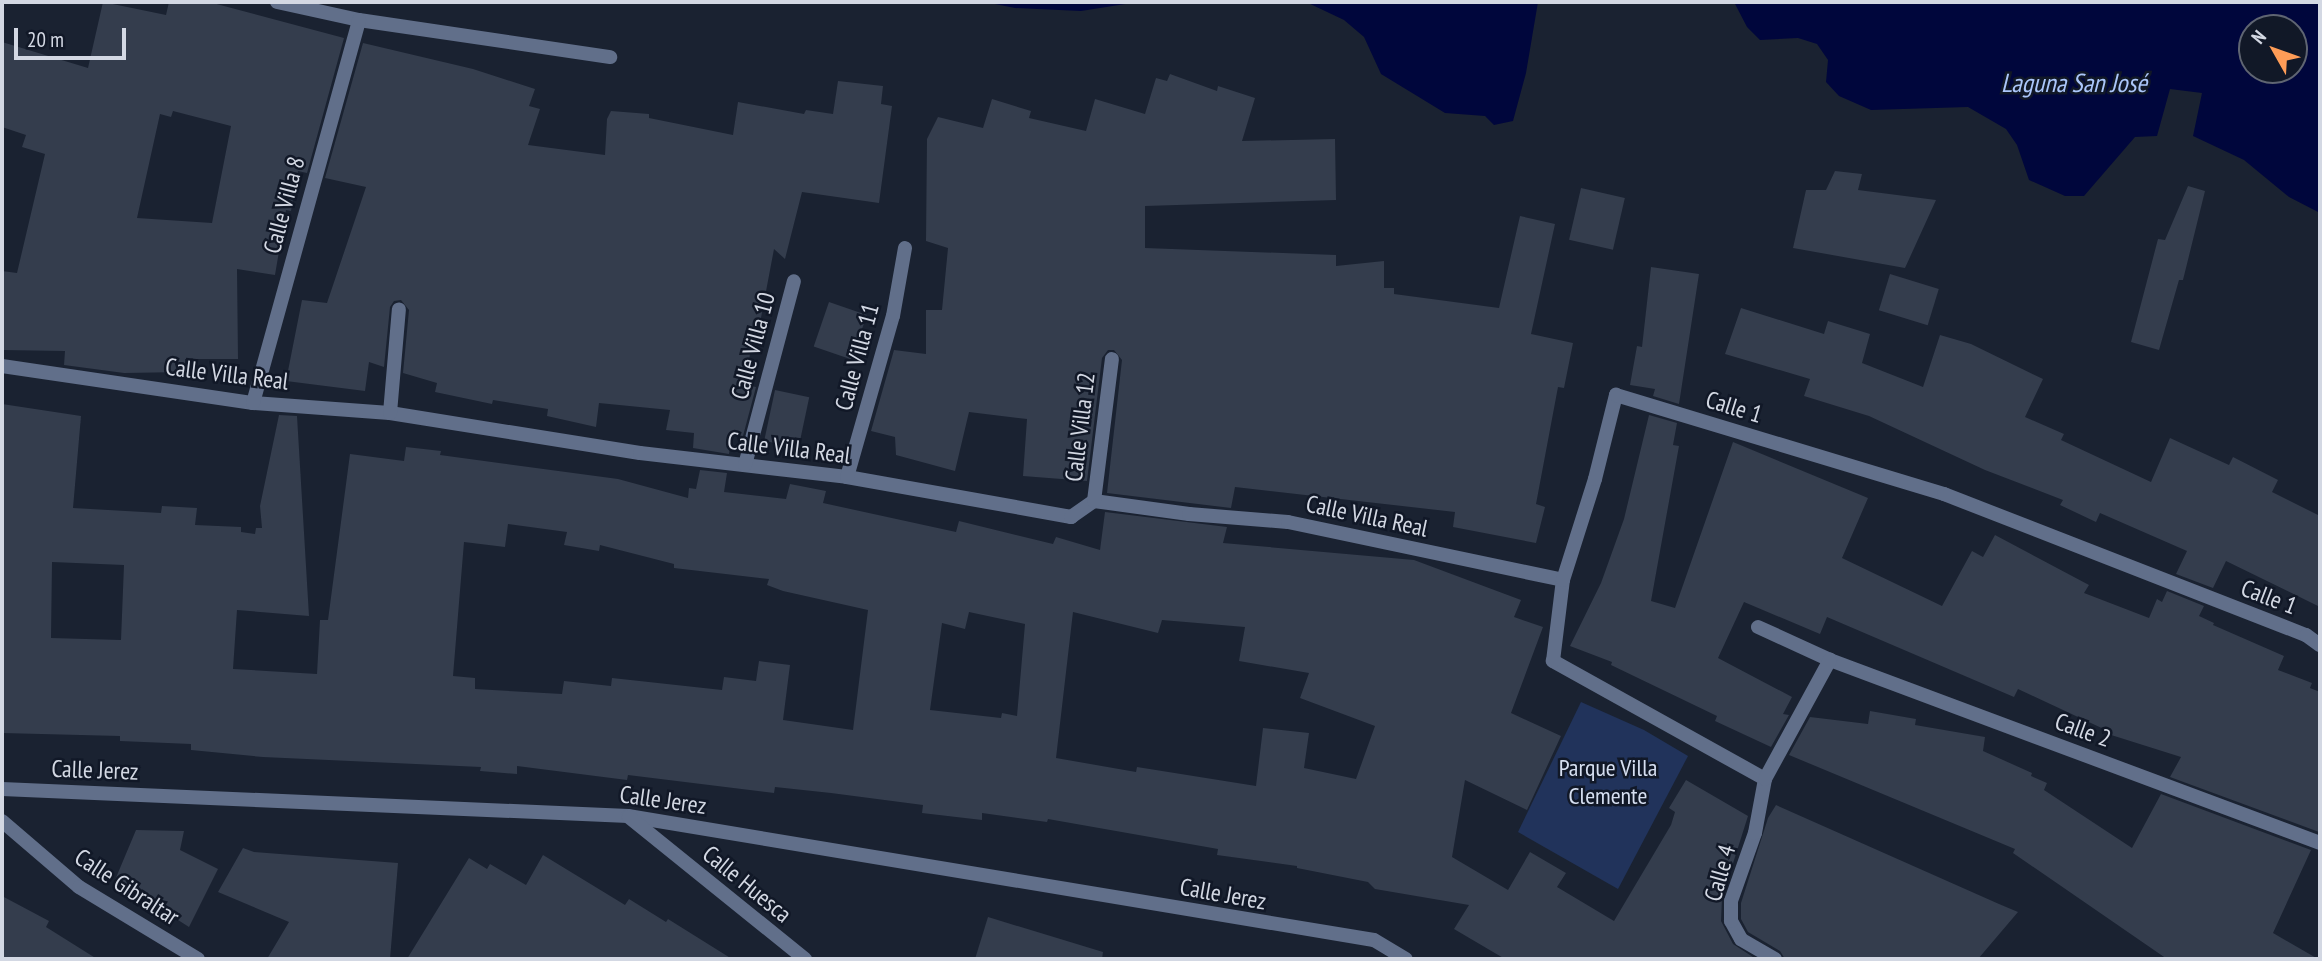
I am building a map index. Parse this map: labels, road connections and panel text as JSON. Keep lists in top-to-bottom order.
{
  "streets": {
    "street": [
      "Calle Villa 8",
      "Calle Villa 10",
      "Calle Villa 11",
      "Calle Villa Real",
      "Calle 1",
      "Calle Villa 12",
      "Calle 2",
      "Calle Jerez",
      "Calle 4",
      "Calle Huesca",
      "Calle Gibraltar"
    ]
  },
  "crossings": [
    ["Calle Villa 8", "Calle Villa Real"],
    ["Calle Villa 10", "Calle Villa Real"],
    ["Calle Villa 11", "Calle Villa Real"],
    ["Calle Villa Real", "Calle 1"],
    ["Calle Villa Real", "Calle Villa 12"],
    ["Calle 1", "Calle 4"],
    ["Calle Jerez", "Calle Huesca"]
  ],
  "water": ["Laguna San José"],
  "parks": ["Parque Villa Clemente"],
  "scale_bar": "20 m",
  "north": "top left"
}
